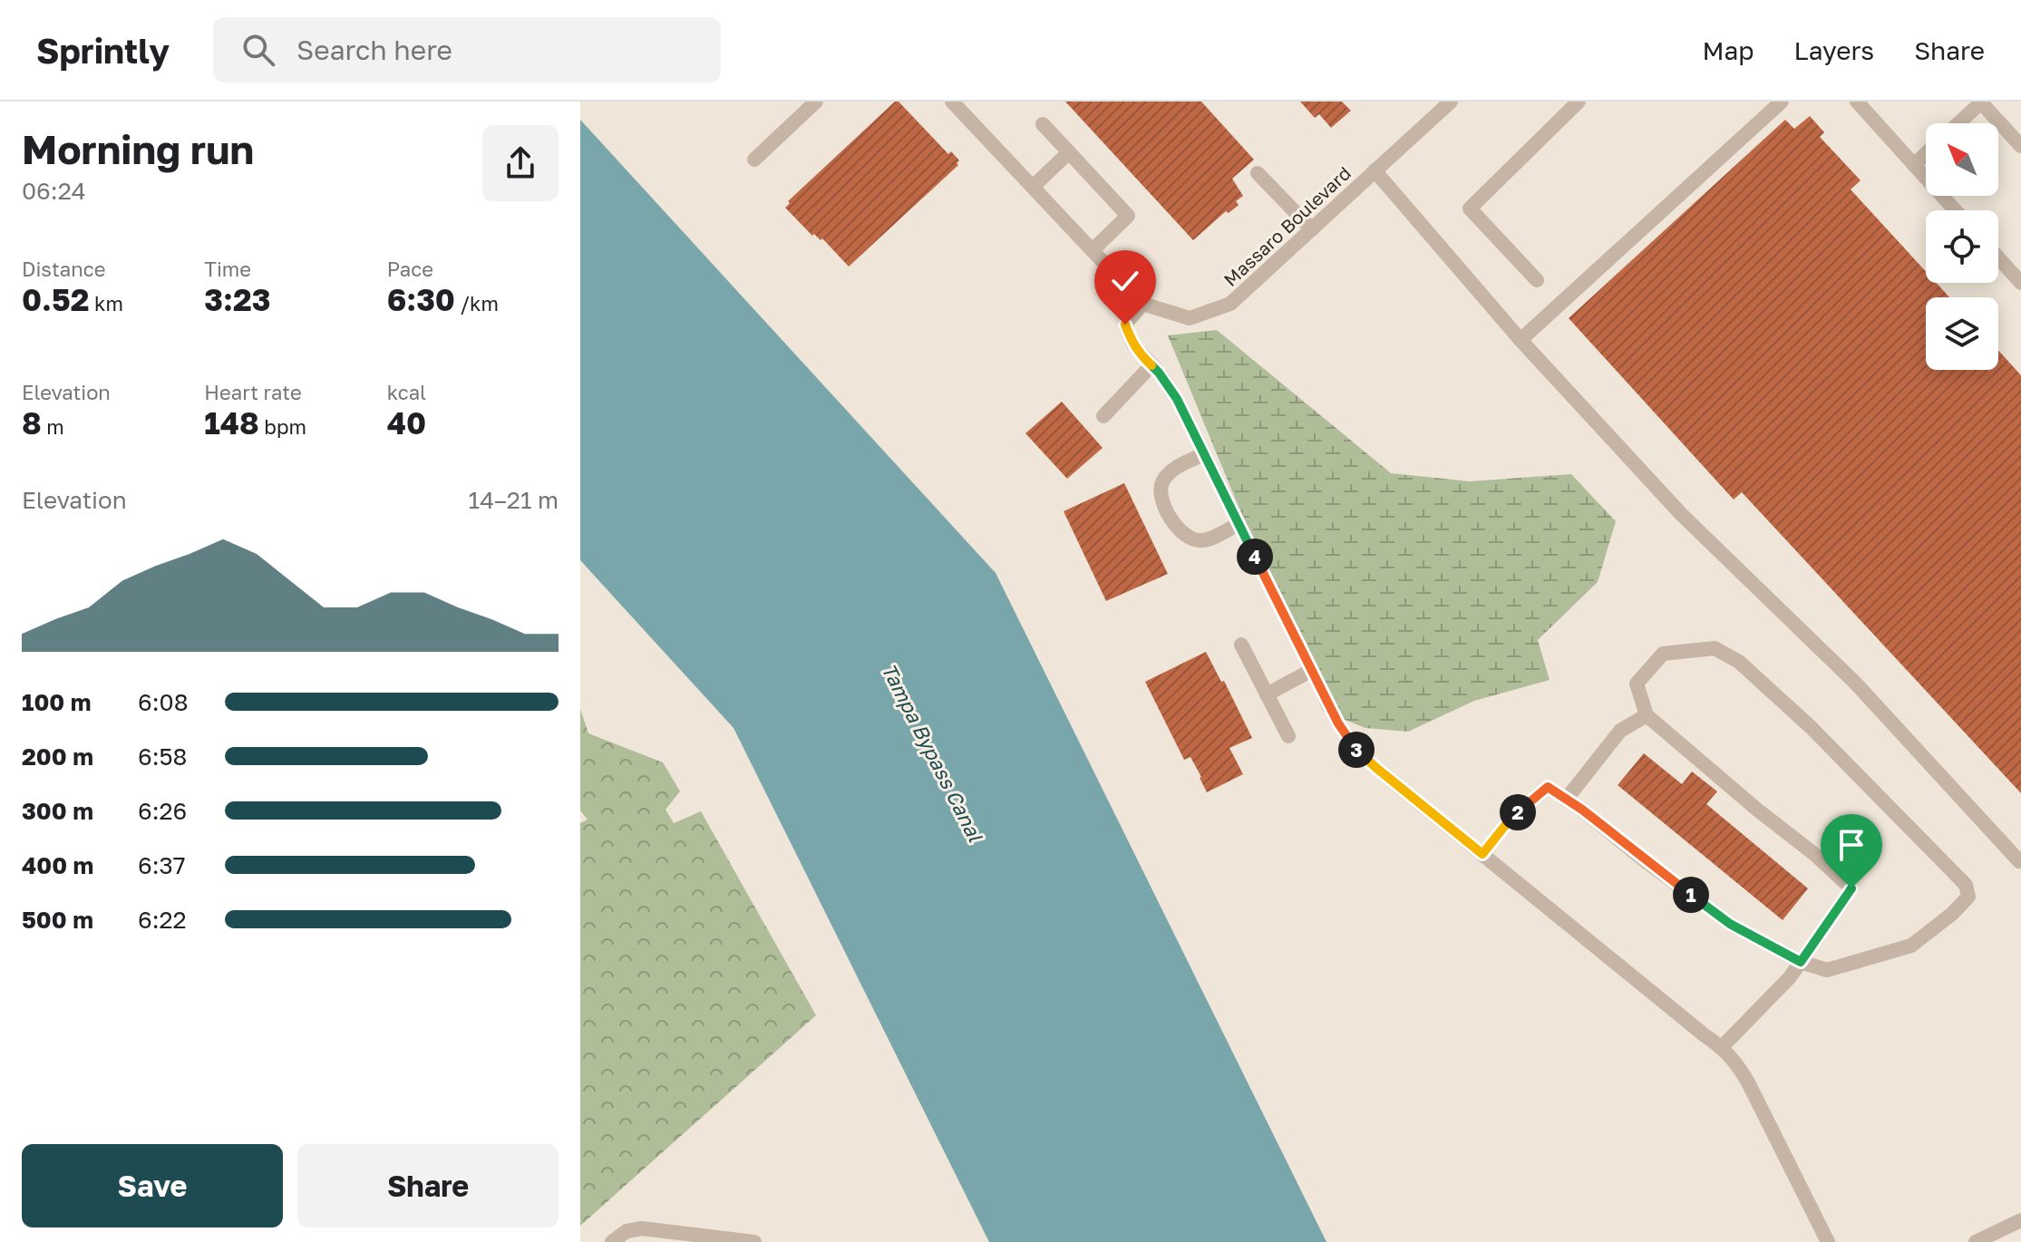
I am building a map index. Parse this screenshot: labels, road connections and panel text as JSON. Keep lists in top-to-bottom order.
{
  "streets": {
    "street": ["Massaro Boulevard"]
  },
  "water": ["Tampa Bypass Canal"],
  "north": "top left",
  "page": {
    "header": "Sprintly",
    "search": "Search here",
    "nav": ["Map", "Layers", "Share"],
    "heading": ["Morning run", "06:24"],
    "stats": [
      ["Distance", "0.52 km"],
      ["Time", "3:23"],
      ["Pace", "6:30 /km"],
      ["Elevation", "8 m"],
      ["Heart rate", "148 bpm"],
      ["kcal", "40"]
    ],
    "chart": ["Elevation", "14–21 m"],
    "pins": [
      "4",
      "3",
      "2",
      "1"
    ],
    "list": [
      {
        "name": "100 m",
        "note": "6:08"
      },
      {
        "name": "200 m",
        "note": "6:58"
      },
      {
        "name": "300 m",
        "note": "6:26"
      },
      {
        "name": "400 m",
        "note": "6:37"
      },
      {
        "name": "500 m",
        "note": "6:22"
      }
    ],
    "buttons": ["Save", "Share"]
  }
}
